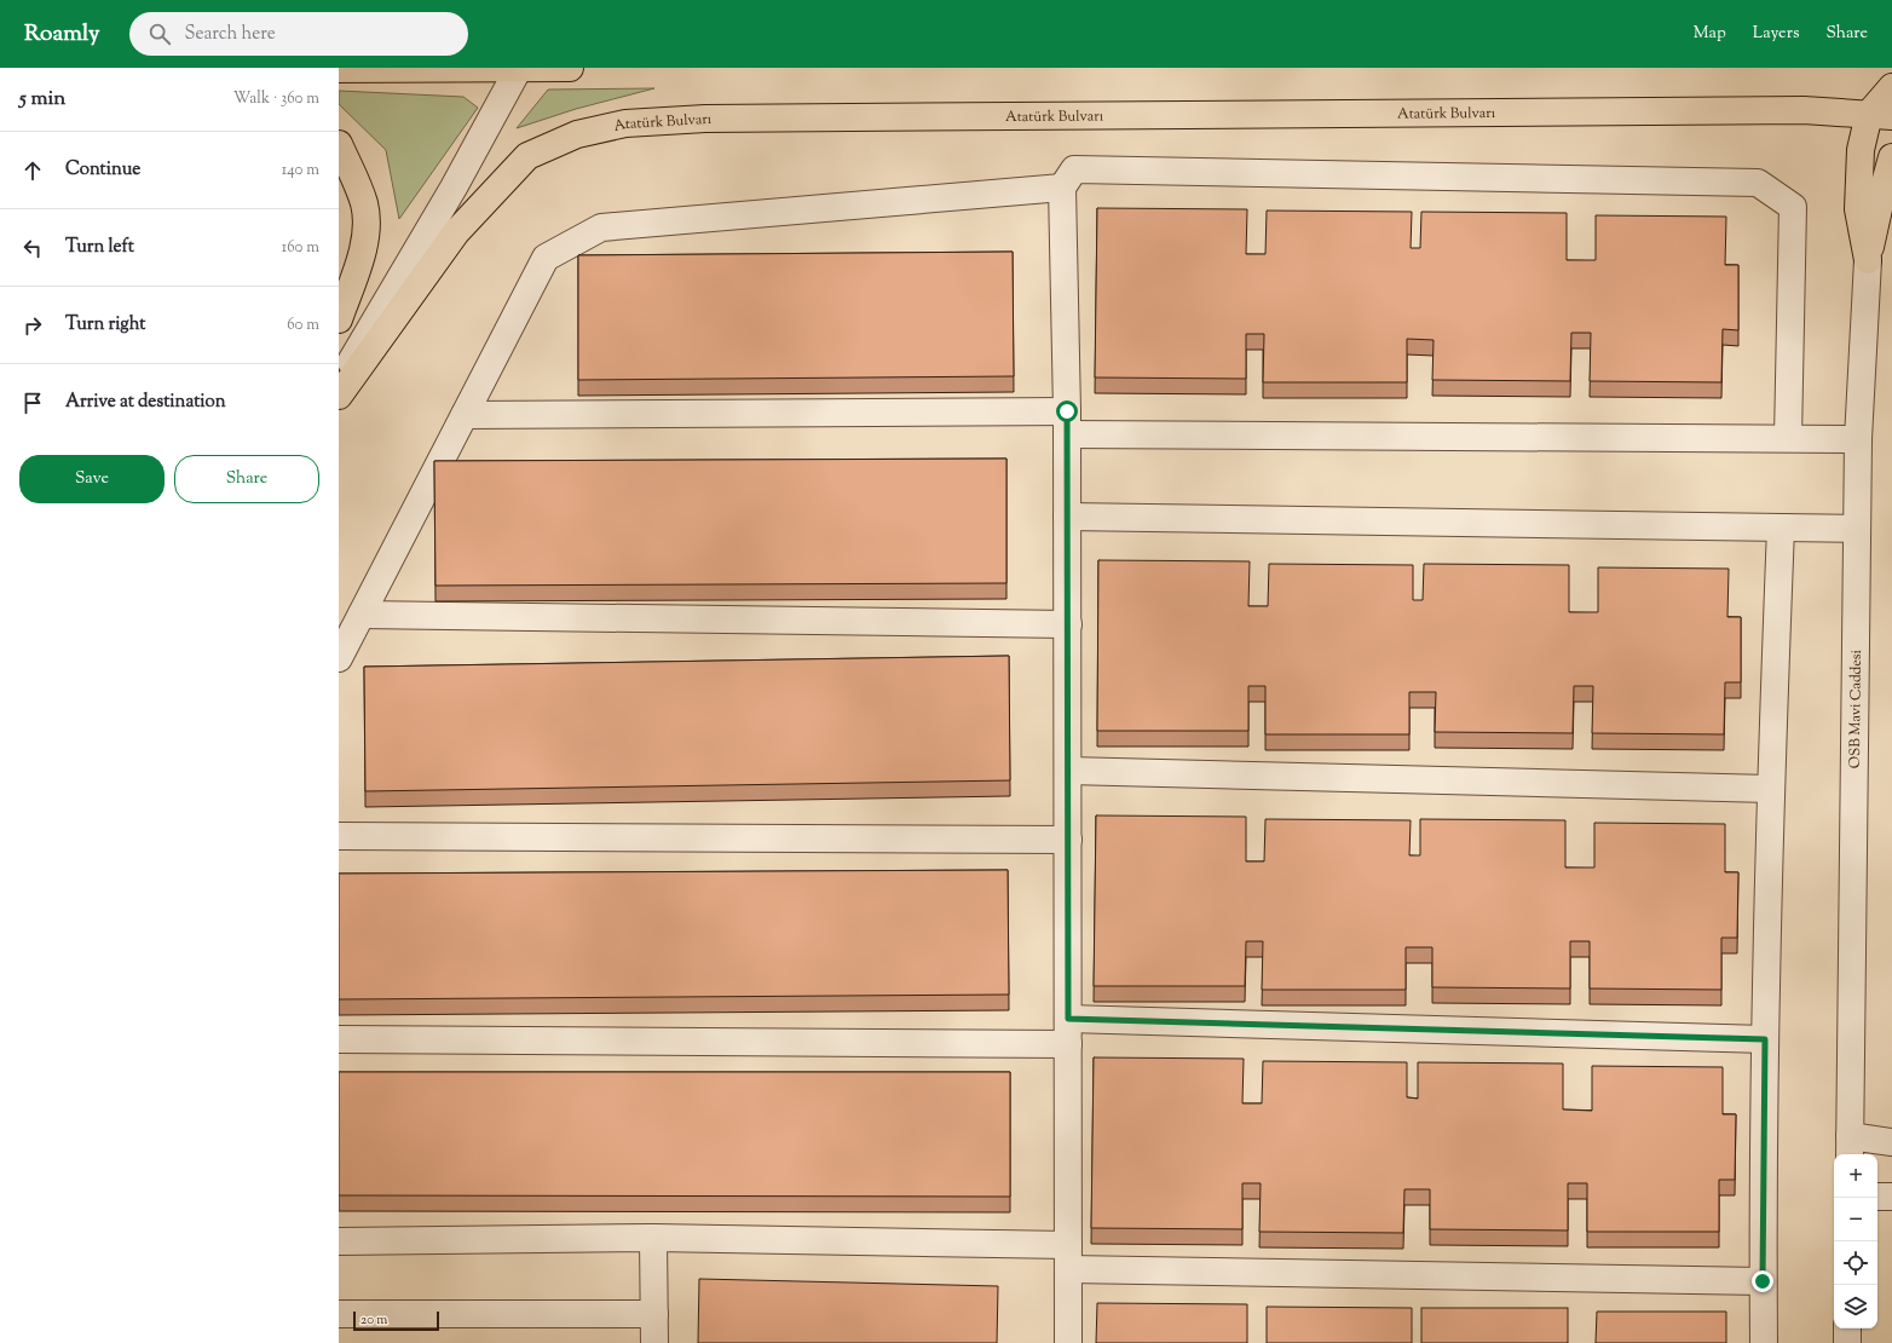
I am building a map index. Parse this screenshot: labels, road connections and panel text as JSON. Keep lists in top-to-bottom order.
{
  "streets": {
    "main road": ["Atatürk Bulvarı"],
    "street": ["OSB Mavi Caddesi"]
  },
  "scale_bar": "20 m",
  "page": {
    "header": "Roamly",
    "search": "Search here",
    "nav": ["Map", "Layers", "Share"],
    "heading": ["5 min", "Walk · 360 m"],
    "list": [
      ["Continue", "140 m"],
      ["Turn left", "160 m"],
      ["Turn right", "60 m"],
      "Arrive at destination"
    ],
    "buttons": ["Save", "Share"],
    "map_buttons": ["+", "−"],
    "scale": "20 m"
  }
}
